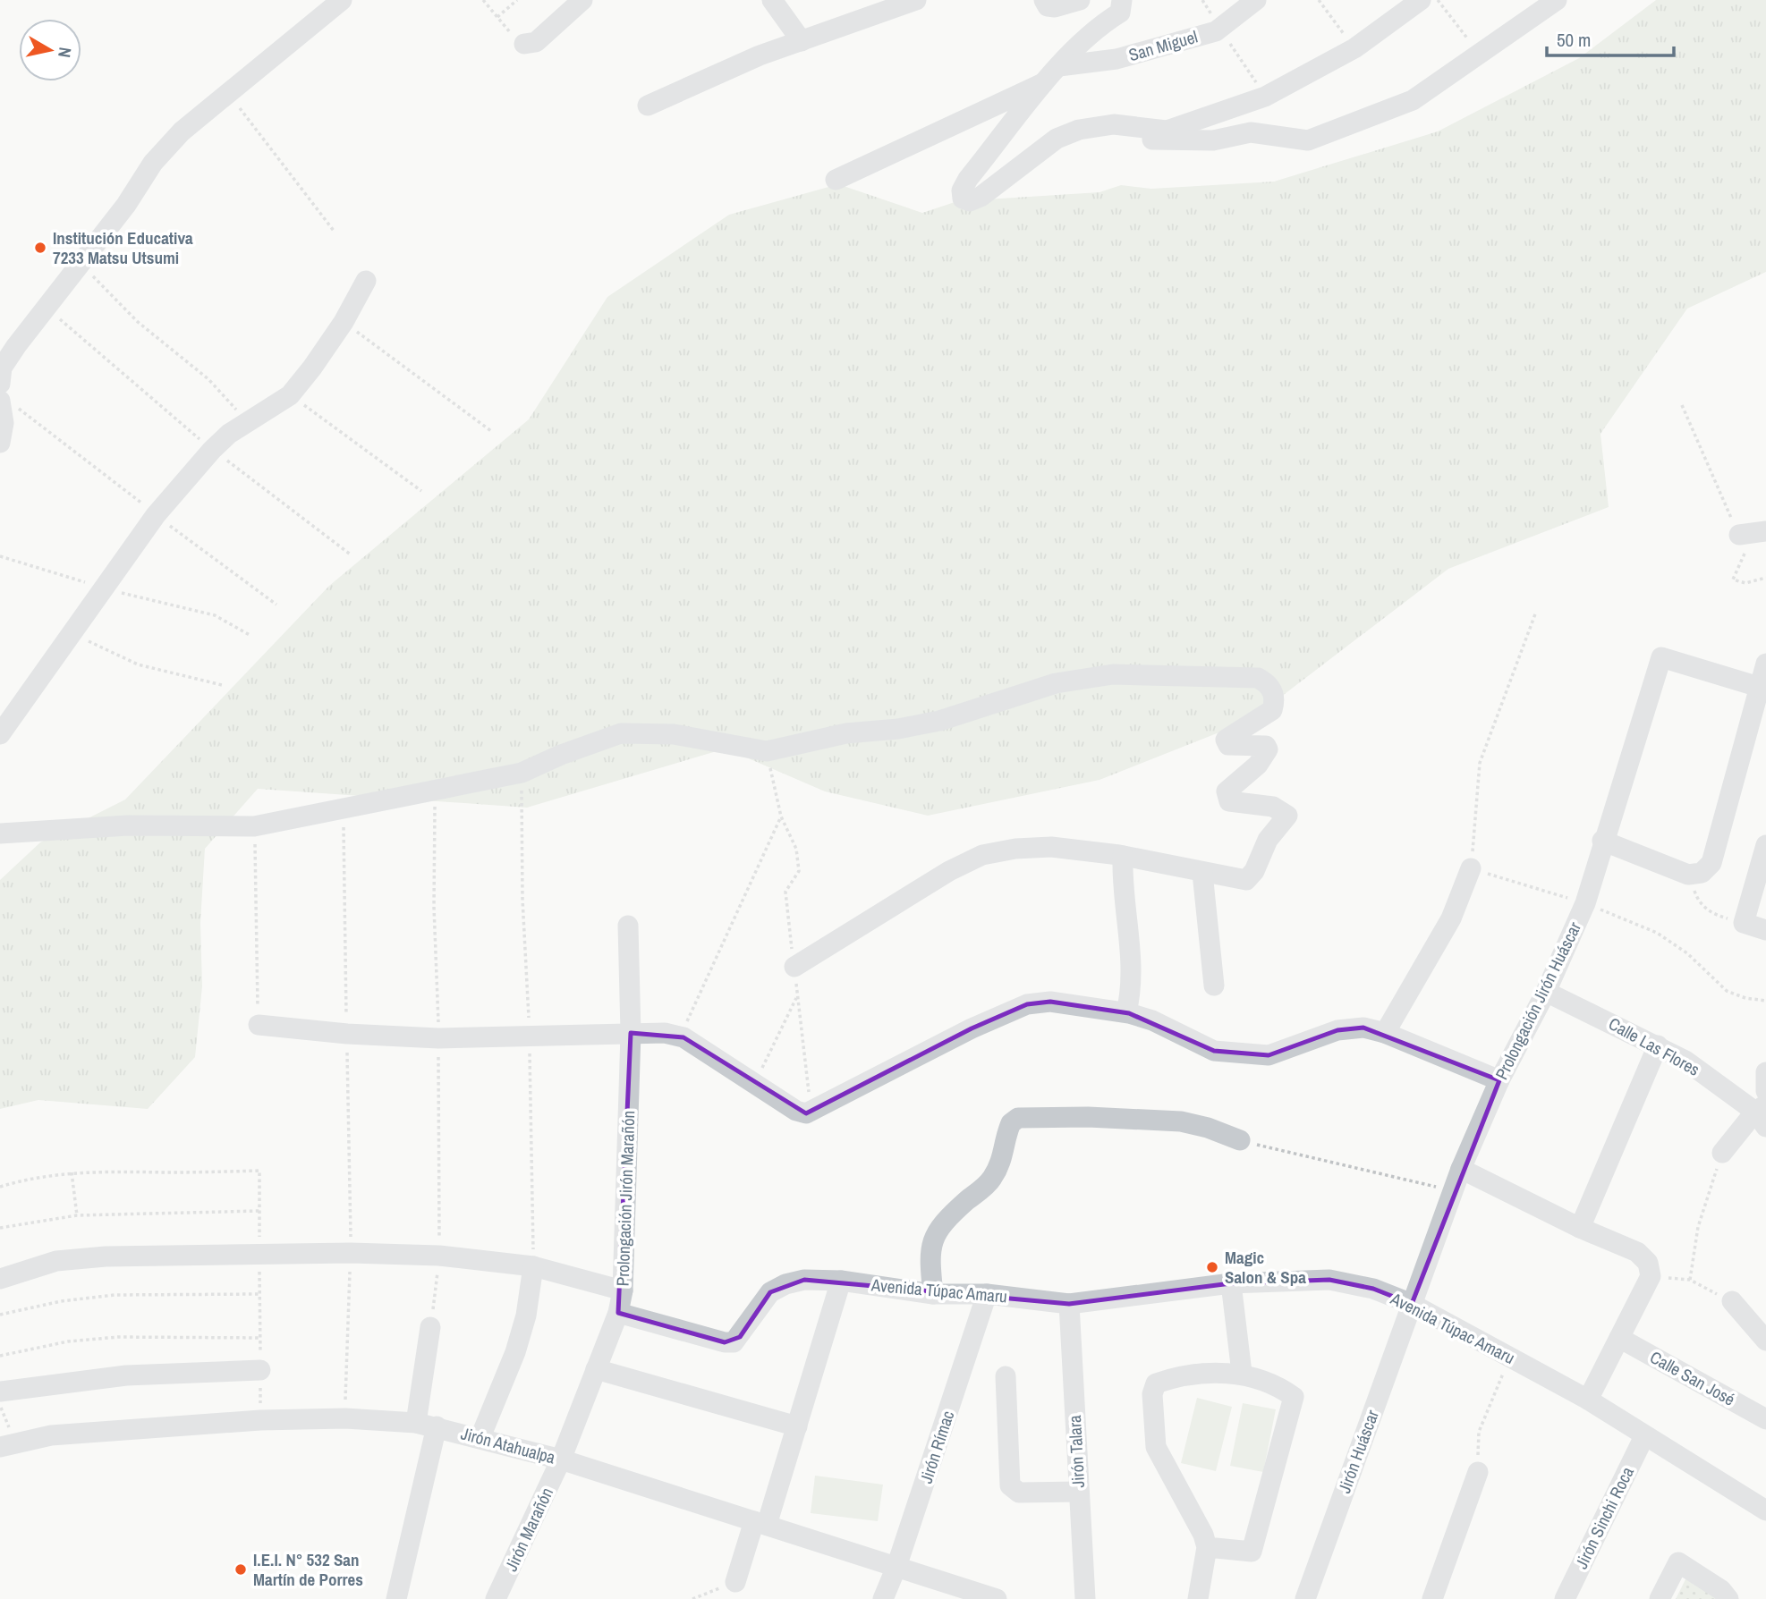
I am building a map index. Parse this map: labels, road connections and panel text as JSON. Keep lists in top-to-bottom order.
{
  "streets": {
    "street": [
      "San Miguel",
      "Prolongación Jirón Huáscar",
      "Calle Las Flores",
      "Prolongación Jirón Marañón",
      "Avenida Túpac Amaru",
      "Calle San José",
      "Jirón Atahualpa",
      "Jirón Rímac",
      "Jirón Talara",
      "Jirón Huáscar",
      "Jirón Sinchi Roca",
      "Jirón Marañón"
    ]
  },
  "crossings": [
    ["Prolongación Jirón Huáscar", "Calle Las Flores"],
    ["Prolongación Jirón Huáscar", "Avenida Túpac Amaru"],
    ["Prolongación Jirón Huáscar", "Jirón Huáscar"],
    ["Prolongación Jirón Marañón", "Avenida Túpac Amaru"],
    ["Prolongación Jirón Marañón", "Jirón Atahualpa"],
    ["Prolongación Jirón Marañón", "Jirón Marañón"],
    ["Avenida Túpac Amaru", "Jirón Rímac"],
    ["Avenida Túpac Amaru", "Jirón Talara"],
    ["Avenida Túpac Amaru", "Jirón Huáscar"],
    ["Avenida Túpac Amaru", "Jirón Sinchi Roca"],
    ["Jirón Atahualpa", "Jirón Rímac"],
    ["Jirón Atahualpa", "Jirón Marañón"]
  ],
  "places": ["Institución Educativa 7233 Matsu Utsumi", "Magic Salon & Spa", "I.E.I. N° 532 San Martín de Porres"],
  "scale_bar": "50 m",
  "north": "right"
}
